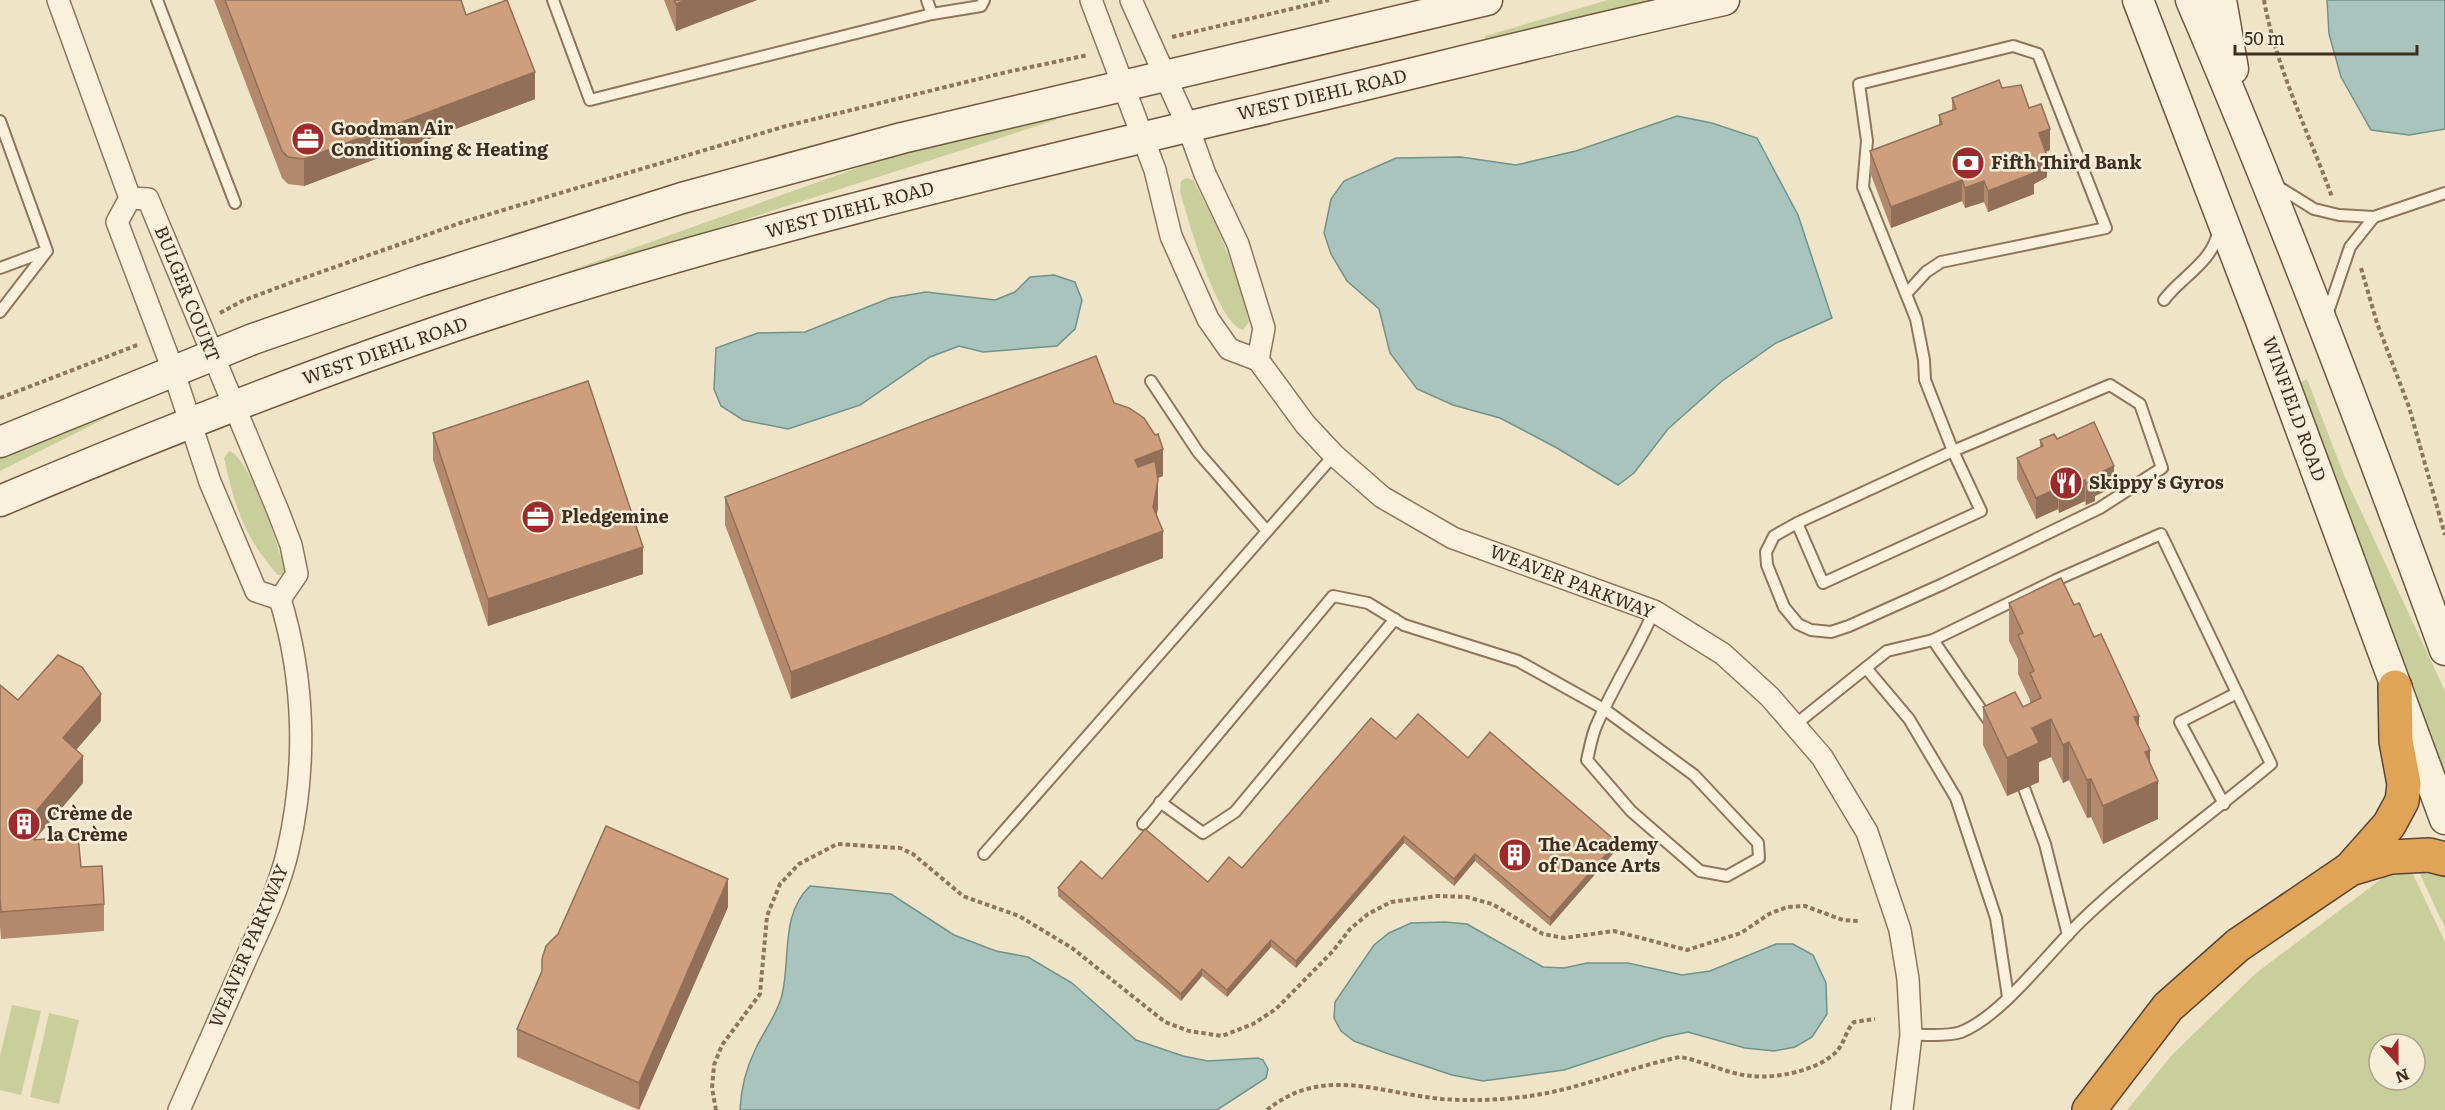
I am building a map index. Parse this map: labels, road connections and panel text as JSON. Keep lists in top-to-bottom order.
{
  "streets": {
    "street": [
      "WEST DIEHL ROAD",
      "BULGER COURT",
      "WINFIELD ROAD",
      "WEAVER PARKWAY"
    ]
  },
  "crossings": [
    ["WEST DIEHL ROAD", "BULGER COURT"]
  ],
  "places": {
    "office": ["Goodman Air Conditioning & Heating", "Pledgemine"],
    "bank": ["Fifth Third Bank"],
    "restaurant": ["Skippy's Gyros"],
    "building": ["Crème de la Crème", "The Academy of Dance Arts"]
  },
  "scale_bar": "50 m",
  "north": "bottom"
}
